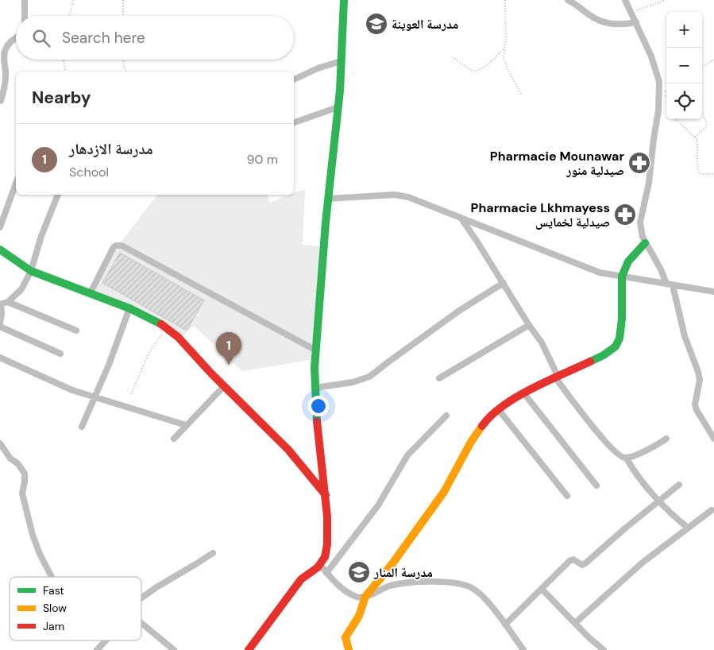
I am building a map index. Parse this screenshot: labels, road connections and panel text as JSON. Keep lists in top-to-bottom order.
{
  "places": {
    "school or university": ["مدرسة العوينة", "مدرسة المنار"],
    "pharmacy": ["Pharmacie Mounawar صيدلية منور", "Pharmacie Lkhmayess صيدلية لخمايس"]
  },
  "legend": ["Fast", "Slow", "Jam"],
  "page": {
    "map_buttons": ["+", "−"],
    "search": "Search here",
    "heading": "Nearby",
    "list": [
      {
        "mark": "1",
        "name": "مدرسة الازدهار",
        "note": "School",
        "value": "90 m"
      }
    ],
    "pins": "1"
  }
}
